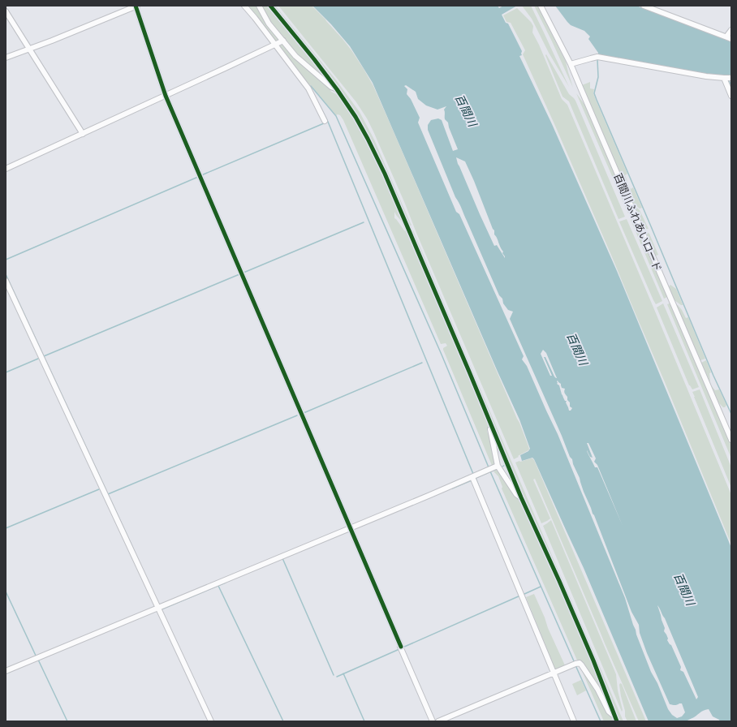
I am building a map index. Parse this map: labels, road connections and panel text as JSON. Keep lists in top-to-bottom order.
{
  "streets": {
    "street": ["百間川ふれあいロード"]
  },
  "water": ["百間川"]
}
